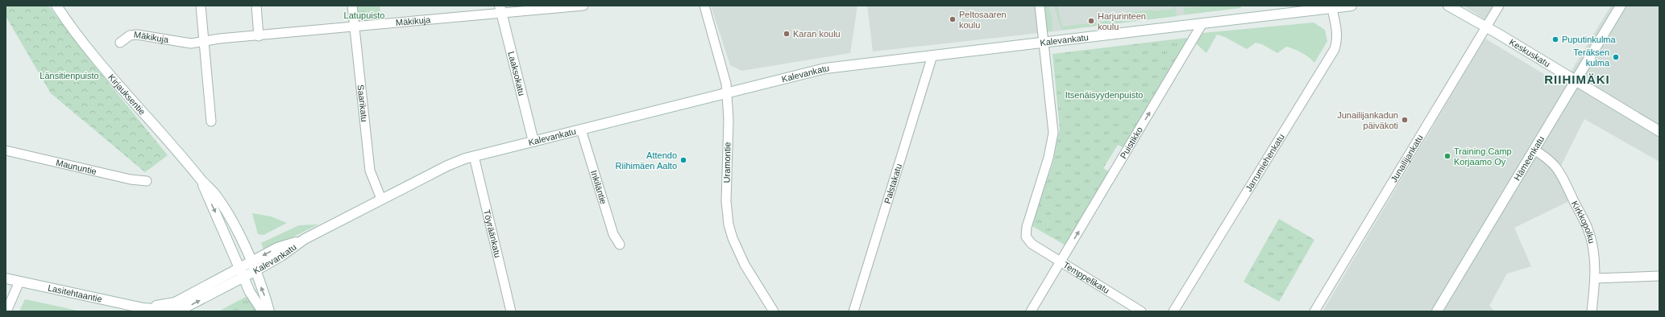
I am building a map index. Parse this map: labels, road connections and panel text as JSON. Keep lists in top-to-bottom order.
{
  "streets": {
    "street": [
      "Mäkikuja",
      "Kalevankatu",
      "Keskuskatu",
      "Laaksokatu",
      "Kirjauksentie",
      "Saarikatu",
      "Puistikko",
      "Junailijankatu",
      "Hämeenkatu",
      "Uramontie",
      "Jarrumiehenkatu",
      "Maununtie",
      "Palstakatu",
      "Inkiläntie",
      "Kirkkopolku",
      "Töyräänkatu",
      "Temppelikatu",
      "Lasitehtaantie"
    ]
  },
  "crossings": [
    ["Mäkikuja", "Laaksokatu"],
    ["Mäkikuja", "Saarikatu"],
    ["Kalevankatu", "Laaksokatu"],
    ["Kalevankatu", "Kirjauksentie"],
    ["Kalevankatu", "Saarikatu"],
    ["Kalevankatu", "Puistikko"],
    ["Kalevankatu", "Uramontie"],
    ["Kalevankatu", "Jarrumiehenkatu"],
    ["Kalevankatu", "Palstakatu"],
    ["Kalevankatu", "Inkiläntie"],
    ["Kalevankatu", "Töyräänkatu"],
    ["Kalevankatu", "Temppelikatu"],
    ["Kalevankatu", "Lasitehtaantie"],
    ["Keskuskatu", "Junailijankatu"],
    ["Keskuskatu", "Hämeenkatu"],
    ["Kirjauksentie", "Lasitehtaantie"],
    ["Puistikko", "Temppelikatu"],
    ["Hämeenkatu", "Kirkkopolku"]
  ],
  "one_way": ["Puistikko"],
  "districts": ["RIIHIMÄKI"],
  "parks": ["Latupuisto", "Länsitienpuisto", "Itsenäisyydenpuisto"],
  "places": [
    "Peltosaaren koulu",
    "Harjurinteen koulu",
    "Karan koulu",
    "Puputinkulma",
    "Teräksen kulma",
    "Junailijankadun päiväkoti",
    "Training Camp Korjaamo Oy",
    "Attendo Riihimäen Aalto"
  ]
}
